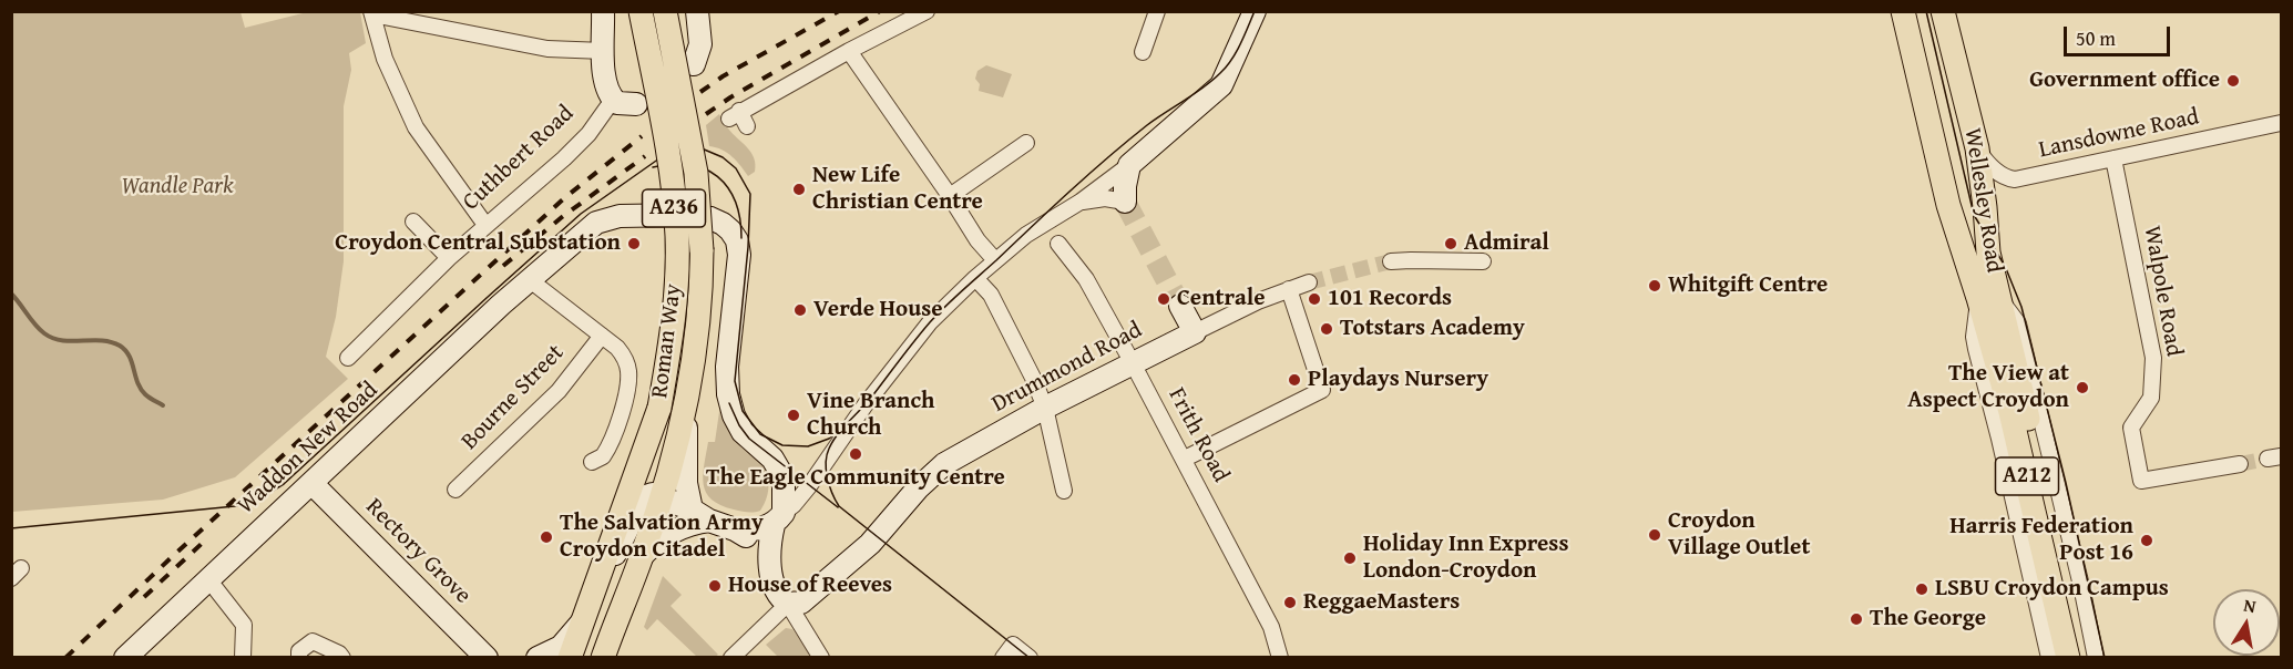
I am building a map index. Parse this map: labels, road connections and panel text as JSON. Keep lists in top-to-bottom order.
{
  "streets": {
    "main road": [
      "Wellesley Road",
      "A236",
      "Roman Way",
      "A212"
    ],
    "street": [
      "Lansdowne Road",
      "Cuthbert Road",
      "Walpole Road",
      "Drummond Road",
      "Bourne Street",
      "Frith Road",
      "Waddon New Road",
      "Rectory Grove"
    ]
  },
  "crossings": [
    ["Lansdowne Road", "Wellesley Road"],
    ["Lansdowne Road", "Walpole Road"],
    ["Wellesley Road", "A212"],
    ["Drummond Road", "Frith Road"],
    ["Waddon New Road", "Rectory Grove"]
  ],
  "parks": ["Wandle Park"],
  "places": [
    "Government office",
    "New Life Christian Centre",
    "Croydon Central Substation",
    "Admiral",
    "Whitgift Centre",
    "Centrale",
    "101 Records",
    "Verde House",
    "Totstars Academy",
    "Playdays Nursery",
    "The View at Aspect Croydon",
    "Vine Branch Church",
    "The Eagle Community Centre",
    "Croydon Village Outlet",
    "The Salvation Army Croydon Citadel",
    "Harris Federation Post 16",
    "Holiday Inn Express London-Croydon",
    "House of Reeves",
    "LSBU Croydon Campus",
    "ReggaeMasters",
    "The George"
  ],
  "scale_bar": "50 m",
  "north": "top"
}
